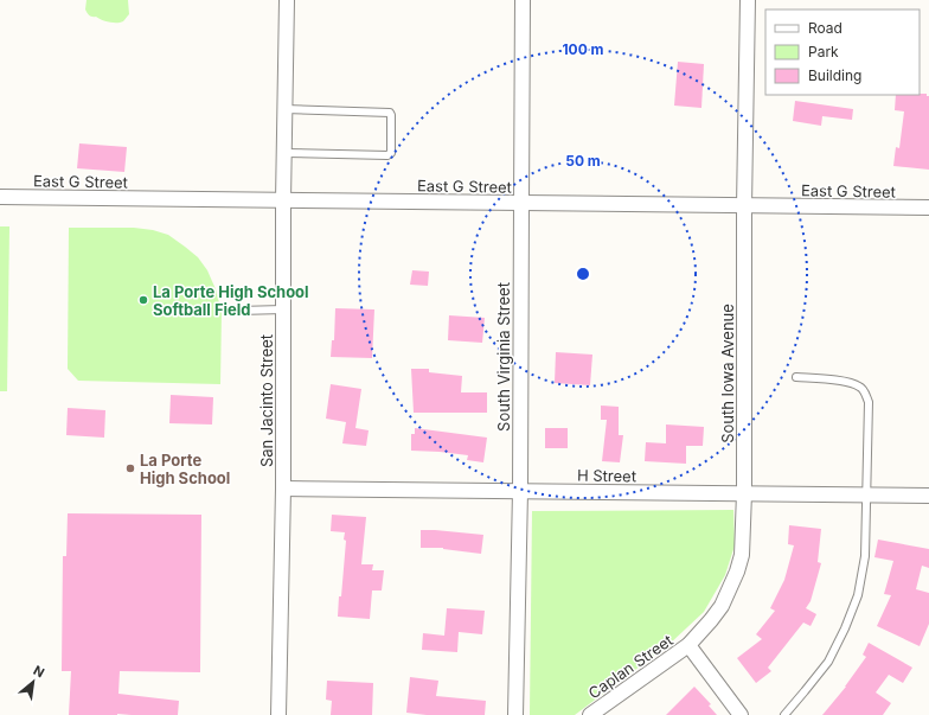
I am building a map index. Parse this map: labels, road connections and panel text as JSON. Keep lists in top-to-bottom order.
{
  "streets": {
    "street": [
      "East G Street",
      "South Virginia Street",
      "South Iowa Avenue",
      "San Jacinto Street",
      "H Street",
      "Caplan Street"
    ]
  },
  "crossings": [
    ["East G Street", "South Virginia Street"],
    ["East G Street", "South Iowa Avenue"],
    ["East G Street", "San Jacinto Street"],
    ["South Virginia Street", "H Street"],
    ["South Iowa Avenue", "H Street"],
    ["South Iowa Avenue", "Caplan Street"],
    ["San Jacinto Street", "H Street"]
  ],
  "places": ["La Porte High School Softball Field", "La Porte High School"],
  "legend": ["Road", "Park", "Building"],
  "north": "top right",
  "rings": ["100 m", "50 m"]
}
